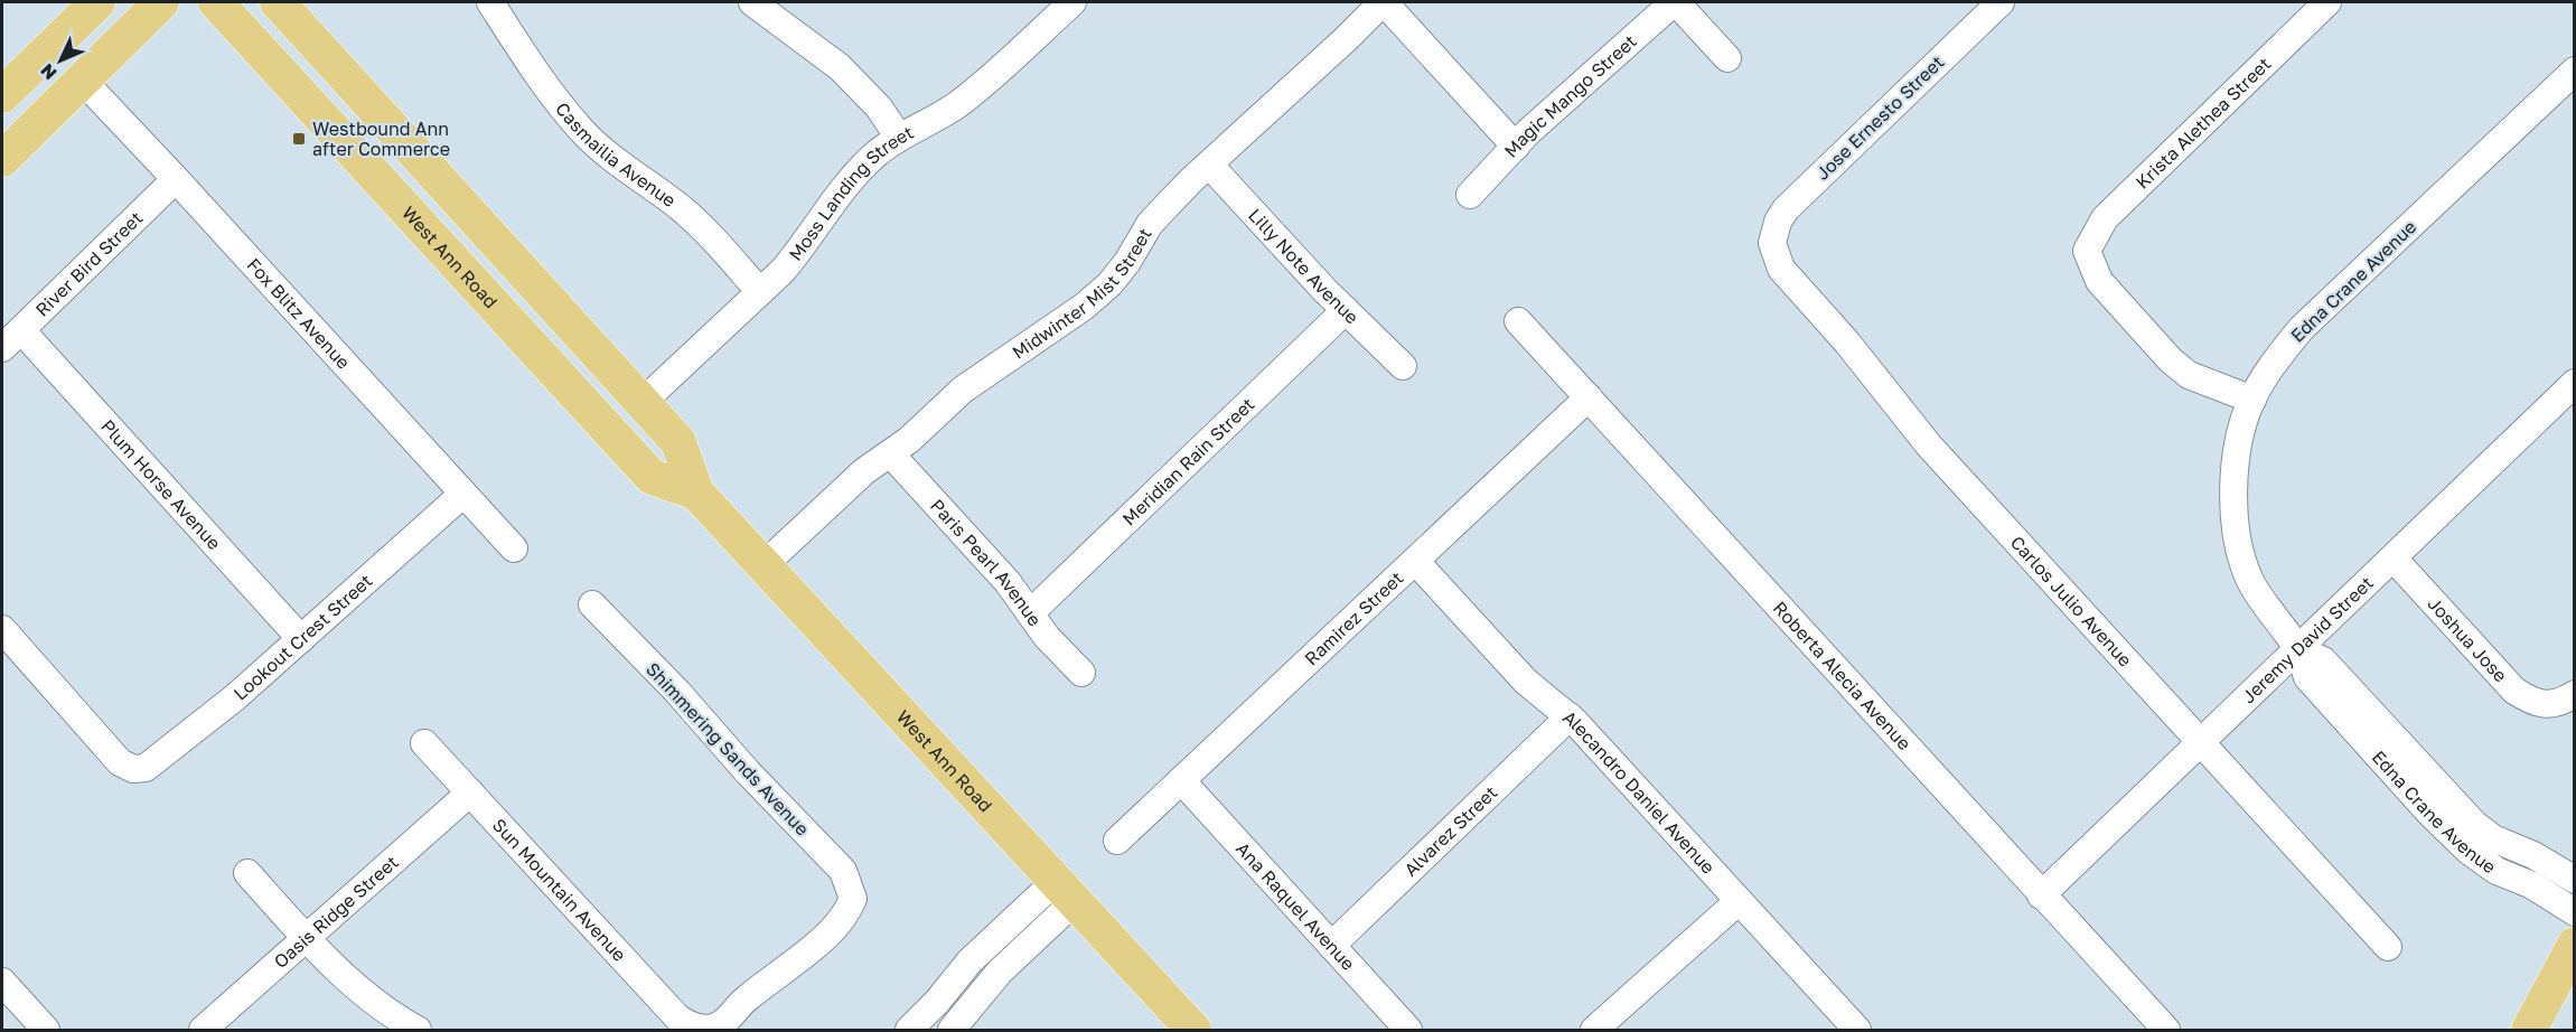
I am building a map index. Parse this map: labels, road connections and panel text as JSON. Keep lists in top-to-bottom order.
{
  "streets": {
    "main road": ["West Ann Road"],
    "street": [
      "Magic Mango Street",
      "Jose Ernesto Street",
      "Krista Alethea Street",
      "Casmailia Avenue",
      "Moss Landing Street",
      "River Bird Street",
      "Lilly Note Avenue",
      "Edna Crane Avenue",
      "Midwinter Mist Street",
      "Fox Blitz Avenue",
      "Meridian Rain Street",
      "Plum Horse Avenue",
      "Paris Pearl Avenue",
      "Carlos Julio Avenue",
      "Ramirez Street",
      "Lookout Crest Street",
      "Joshua Jose",
      "Jeremy David Street",
      "Roberta Alecia Avenue",
      "Shimmering Sands Avenue",
      "Alecandro Daniel Avenue",
      "Alvarez Street",
      "Sun Mountain Avenue",
      "Ana Raquel Avenue",
      "Oasis Ridge Street"
    ]
  },
  "crossings": [
    ["Jose Ernesto Street", "Carlos Julio Avenue"],
    ["Krista Alethea Street", "Edna Crane Avenue"],
    ["Casmailia Avenue", "Moss Landing Street"],
    ["Moss Landing Street", "West Ann Road"],
    ["West Ann Road", "Midwinter Mist Street"],
    ["River Bird Street", "Fox Blitz Avenue"],
    ["River Bird Street", "Plum Horse Avenue"],
    ["Lilly Note Avenue", "Midwinter Mist Street"],
    ["Lilly Note Avenue", "Meridian Rain Street"],
    ["Edna Crane Avenue", "Jeremy David Street"],
    ["Midwinter Mist Street", "Paris Pearl Avenue"],
    ["Fox Blitz Avenue", "Lookout Crest Street"],
    ["Meridian Rain Street", "Paris Pearl Avenue"],
    ["Plum Horse Avenue", "Lookout Crest Street"],
    ["Carlos Julio Avenue", "Jeremy David Street"],
    ["Ramirez Street", "Roberta Alecia Avenue"],
    ["Ramirez Street", "Alecandro Daniel Avenue"],
    ["Ramirez Street", "Ana Raquel Avenue"],
    ["Joshua Jose", "Jeremy David Street"],
    ["Jeremy David Street", "Roberta Alecia Avenue"],
    ["Shimmering Sands Avenue", "Sun Mountain Avenue"],
    ["Alecandro Daniel Avenue", "Alvarez Street"],
    ["Alvarez Street", "Ana Raquel Avenue"],
    ["Sun Mountain Avenue", "Oasis Ridge Street"]
  ],
  "places": {
    "transit": ["Westbound Ann after Commerce"]
  },
  "north": "bottom left"
}
